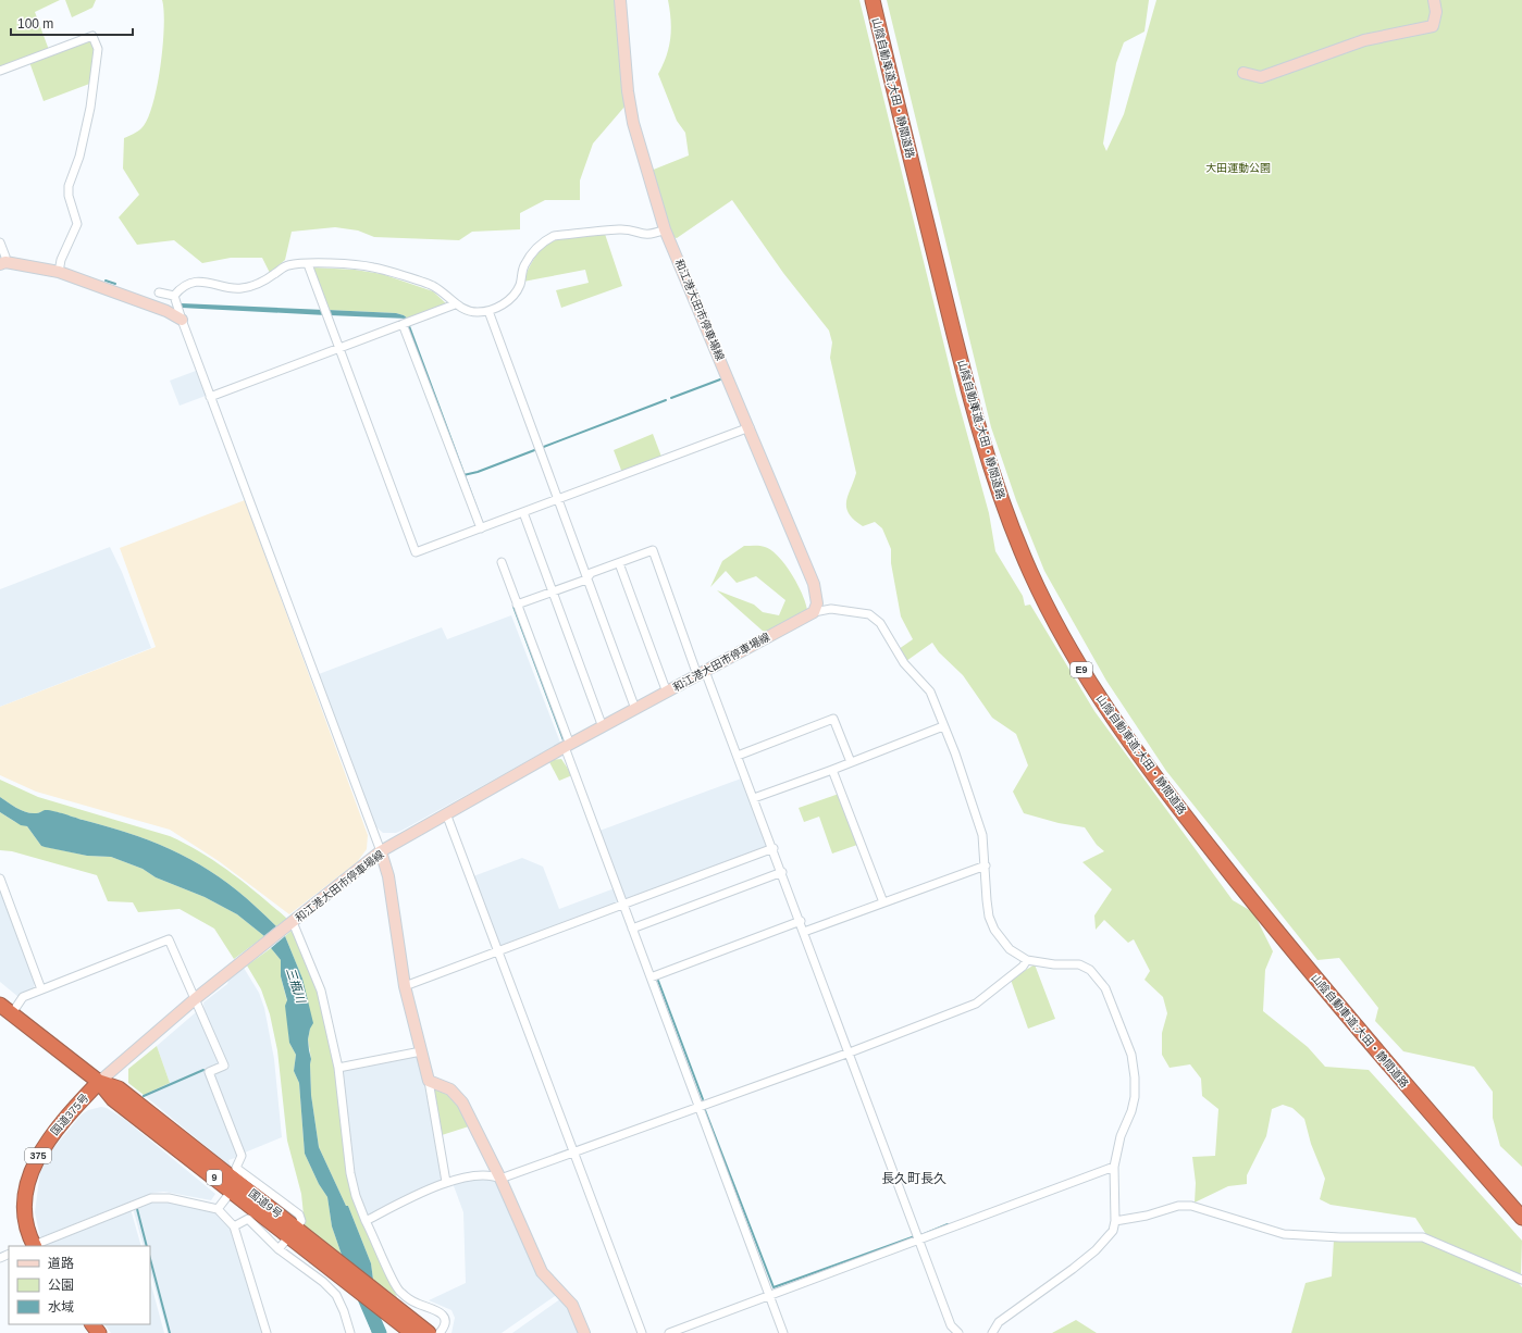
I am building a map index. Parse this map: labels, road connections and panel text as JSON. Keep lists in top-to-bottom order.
{
  "streets": {
    "highway": [
      "山陰自動車道;大田・静間道路",
      "E9",
      "国道375号",
      "375",
      "9",
      "国道9号"
    ],
    "main road": ["和江港大田市停車場線"]
  },
  "crossings": [
    ["和江港大田市停車場線", "国道375号"],
    ["和江港大田市停車場線", "国道9号"],
    ["国道375号", "国道9号"]
  ],
  "districts": ["長久町長久"],
  "water": ["三瓶川"],
  "parks": ["大田運動公園"],
  "legend": ["道路", "公園", "水域"],
  "scale_bar": "100 m"
}
